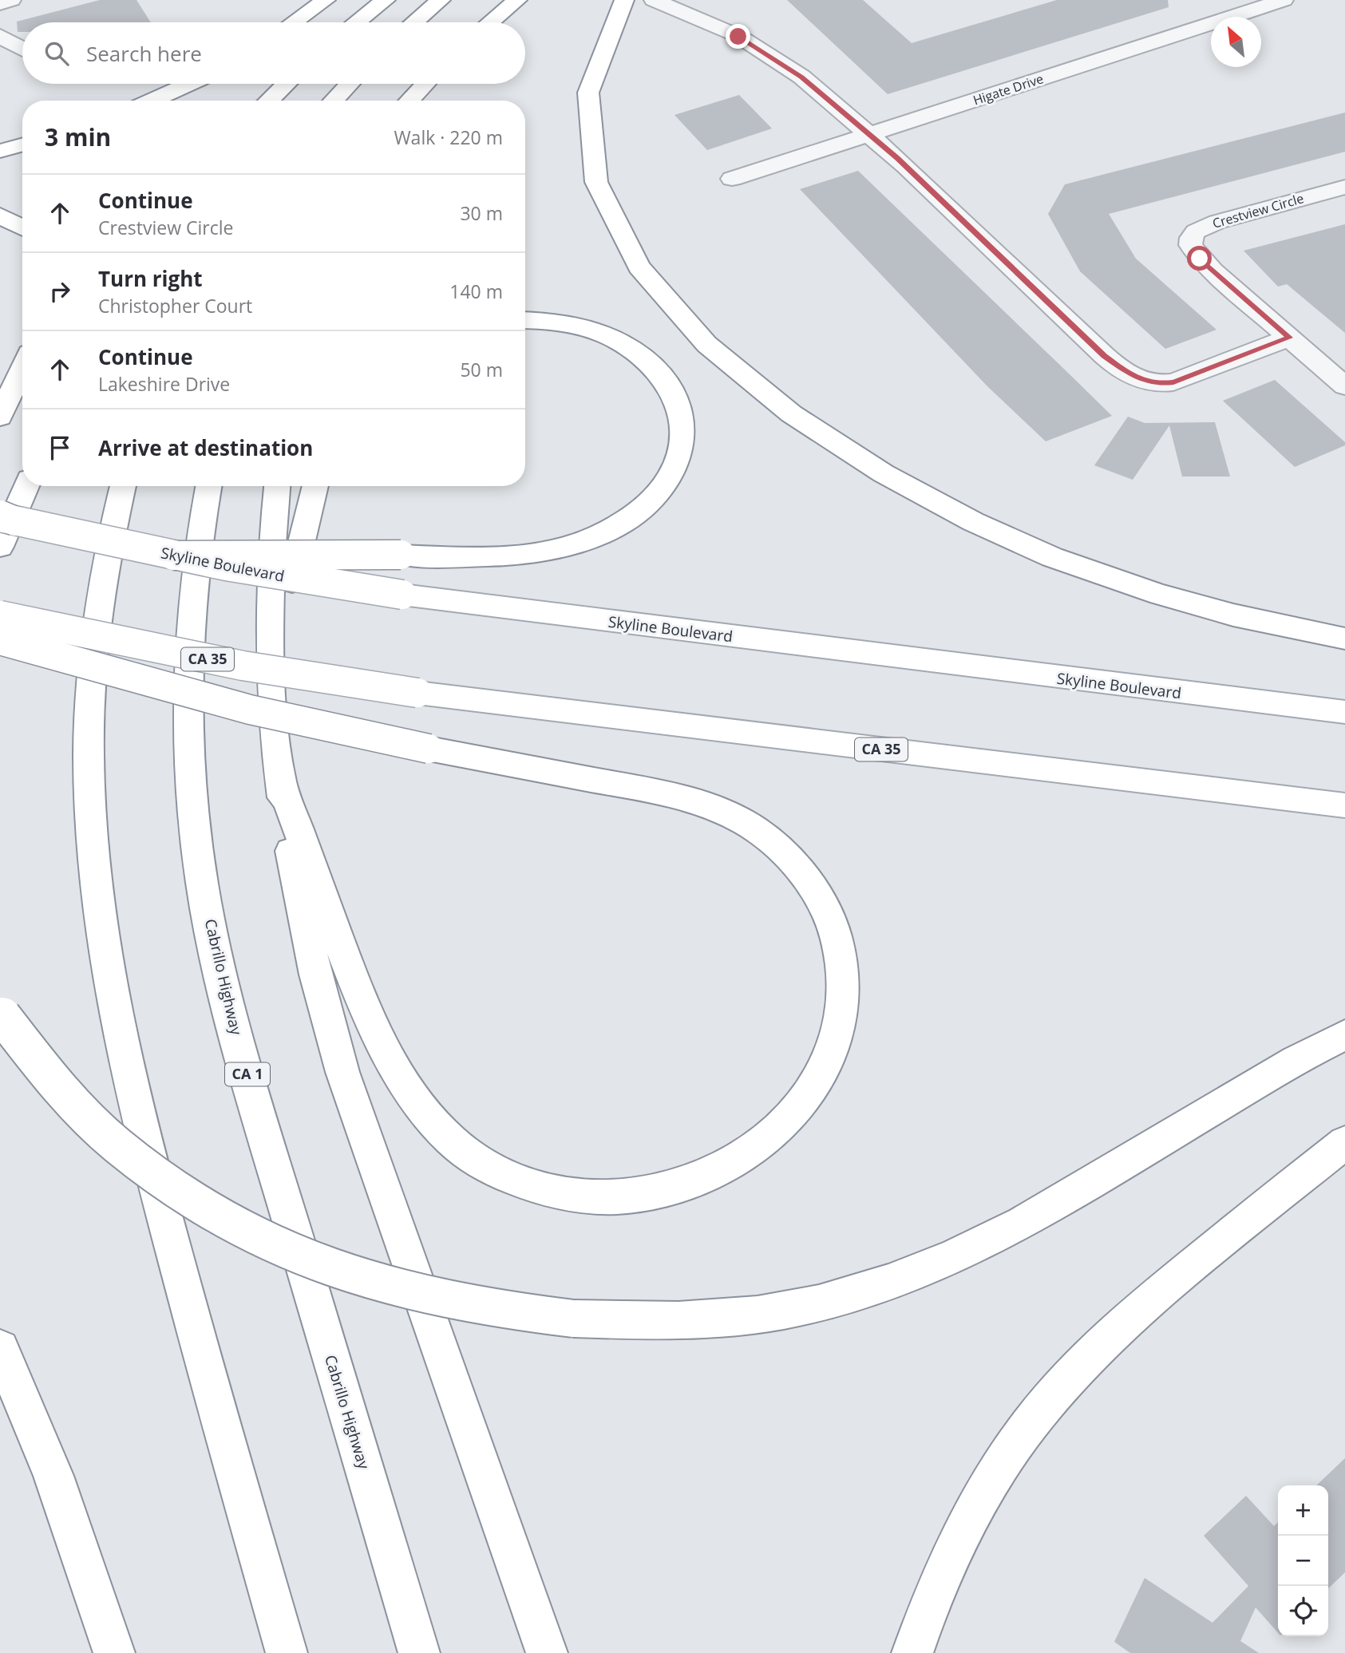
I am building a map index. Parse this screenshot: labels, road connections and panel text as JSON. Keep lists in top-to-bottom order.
{
  "streets": {
    "main road": [
      "Skyline Boulevard",
      "CA 35",
      "Cabrillo Highway",
      "CA 1"
    ],
    "street": ["Higate Drive", "Crestview Circle"]
  },
  "north": "top left",
  "page": {
    "search": "Search here",
    "heading": ["3 min", "Walk · 220 m"],
    "list": [
      ["Continue", "Crestview Circle", "30 m"],
      ["Turn right", "Christopher Court", "140 m"],
      ["Continue", "Lakeshire Drive", "50 m"],
      "Arrive at destination"
    ],
    "map_buttons": ["+", "−"]
  }
}
